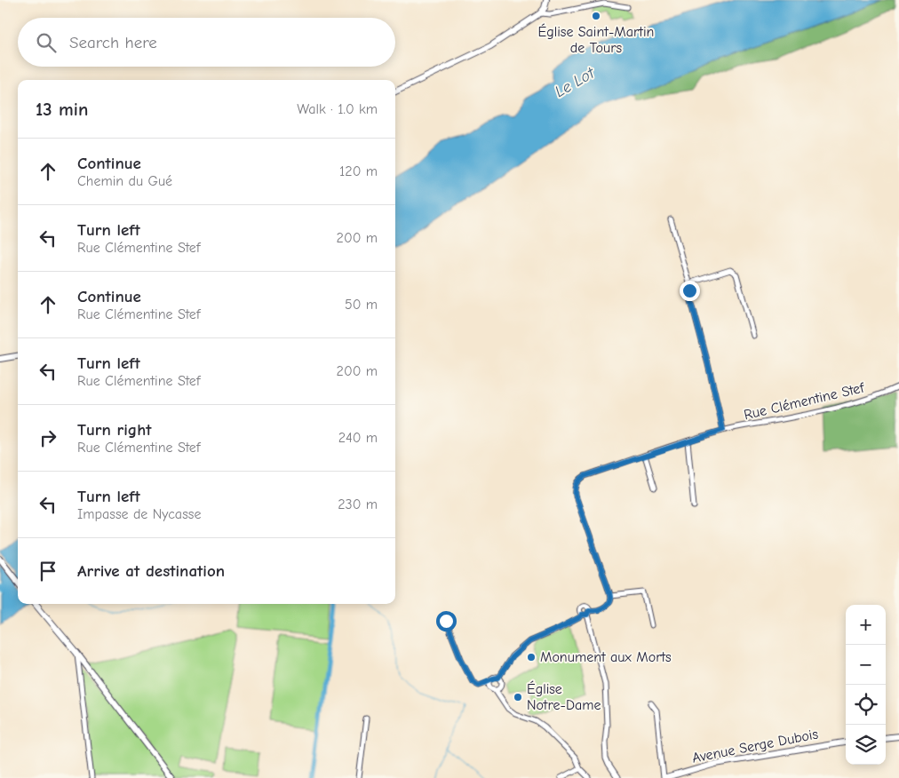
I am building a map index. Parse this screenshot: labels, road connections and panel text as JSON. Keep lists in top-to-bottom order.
{
  "streets": {
    "street": ["Rue Clémentine Stef", "Avenue Serge Dubois"]
  },
  "water": ["Le Lot"],
  "places": ["Église Saint-Martin de Tours", "Monument aux Morts", "Église Notre-Dame"],
  "page": {
    "search": "Search here",
    "heading": ["13 min", "Walk · 1.0 km"],
    "list": [
      ["Continue", "Chemin du Gué", "120 m"],
      ["Turn left", "Rue Clémentine Stef", "200 m"],
      ["Continue", "Rue Clémentine Stef", "50 m"],
      ["Turn left", "Rue Clémentine Stef", "200 m"],
      ["Turn right", "Rue Clémentine Stef", "240 m"],
      ["Turn left", "Impasse de Nycasse", "230 m"],
      "Arrive at destination"
    ],
    "map_buttons": ["+", "−"]
  }
}
